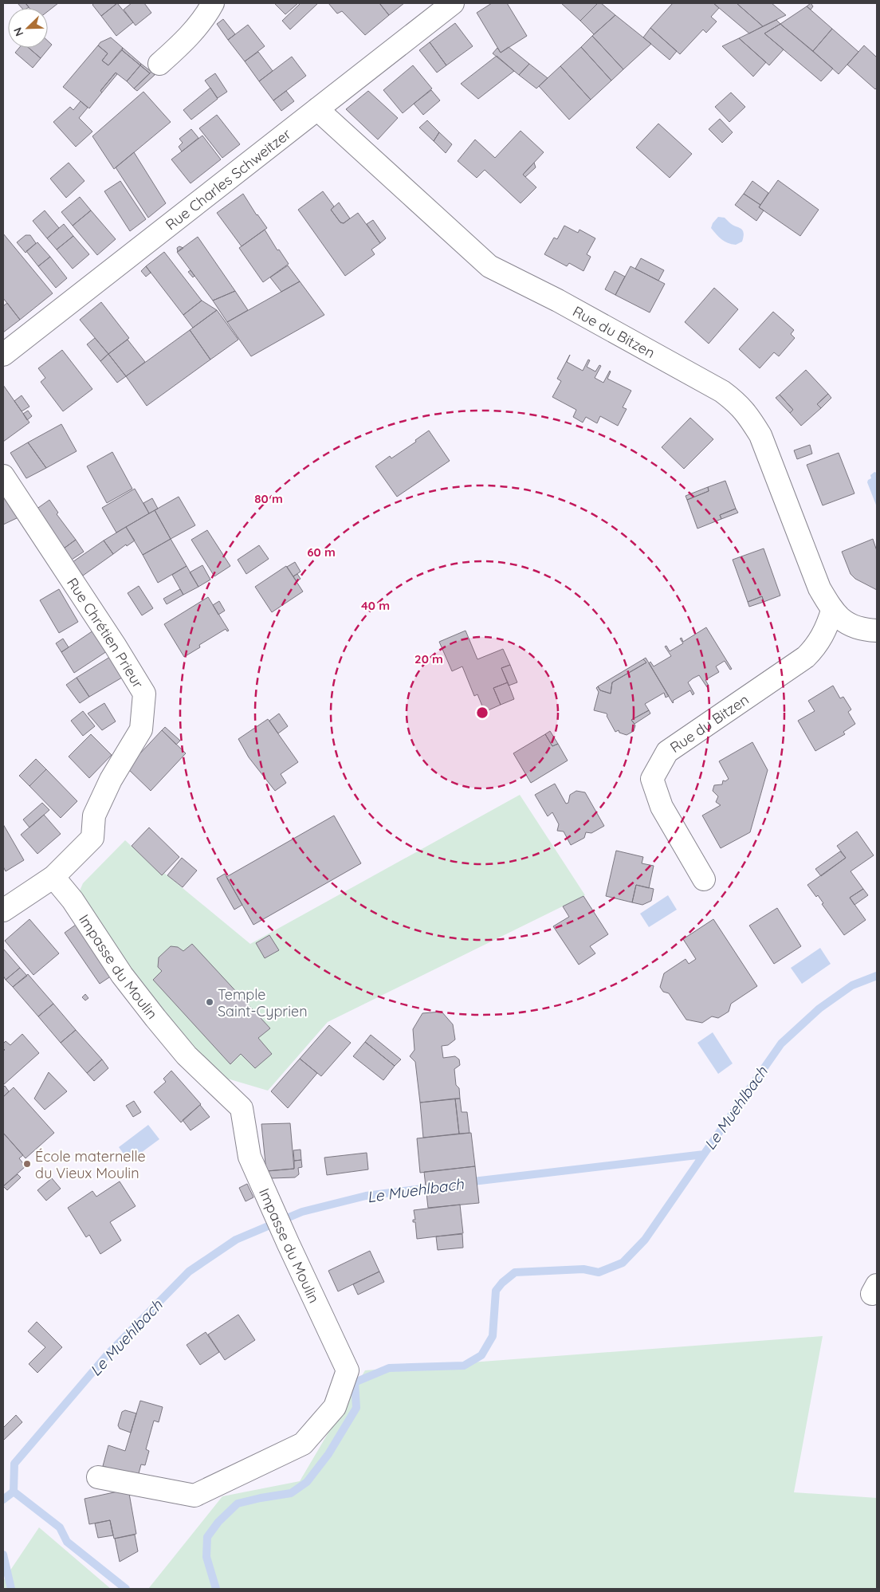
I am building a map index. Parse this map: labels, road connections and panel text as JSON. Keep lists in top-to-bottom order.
{
  "streets": {
    "street": [
      "Rue Charles Schweitzer",
      "Rue du Bitzen",
      "Rue Chrétien Prieur",
      "Impasse du Moulin"
    ]
  },
  "crossings": [
    ["Rue Charles Schweitzer", "Rue du Bitzen"],
    ["Rue Chrétien Prieur", "Impasse du Moulin"]
  ],
  "water": ["Le Muehlbach"],
  "places": ["Temple Saint-Cyprien", "École maternelle du Vieux Moulin"],
  "north": "bottom left",
  "rings": [
    "80 m",
    "60 m",
    "40 m",
    "20 m"
  ]
}
